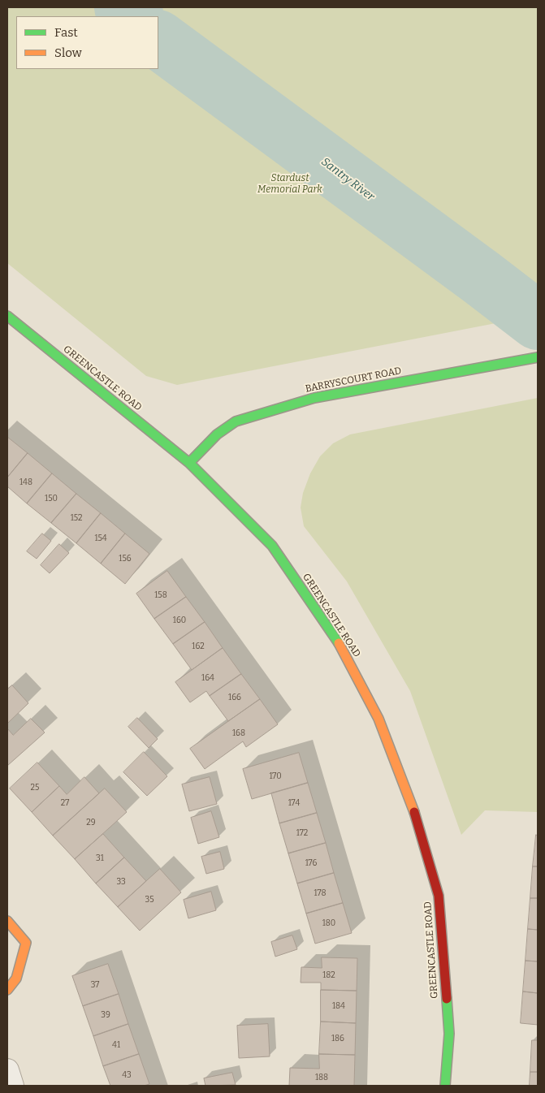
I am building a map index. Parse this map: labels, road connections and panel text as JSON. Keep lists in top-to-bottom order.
{
  "streets": {
    "street": ["GREENCASTLE ROAD", "BARRYSCOURT ROAD"]
  },
  "crossings": [
    ["GREENCASTLE ROAD", "BARRYSCOURT ROAD"]
  ],
  "water": ["Santry River"],
  "parks": ["Stardust Memorial Park"],
  "house_numbers": [
    "148",
    "150",
    "152",
    "154",
    "156",
    "158",
    "160",
    "162",
    "164",
    "166",
    "168",
    "170",
    "25",
    "27",
    "174",
    "29",
    "172",
    "31",
    "176",
    "33",
    "178",
    "35",
    "180",
    "182",
    "37",
    "184",
    "39",
    "186",
    "41",
    "43",
    "188"
  ],
  "legend": ["Fast", "Slow"]
}
